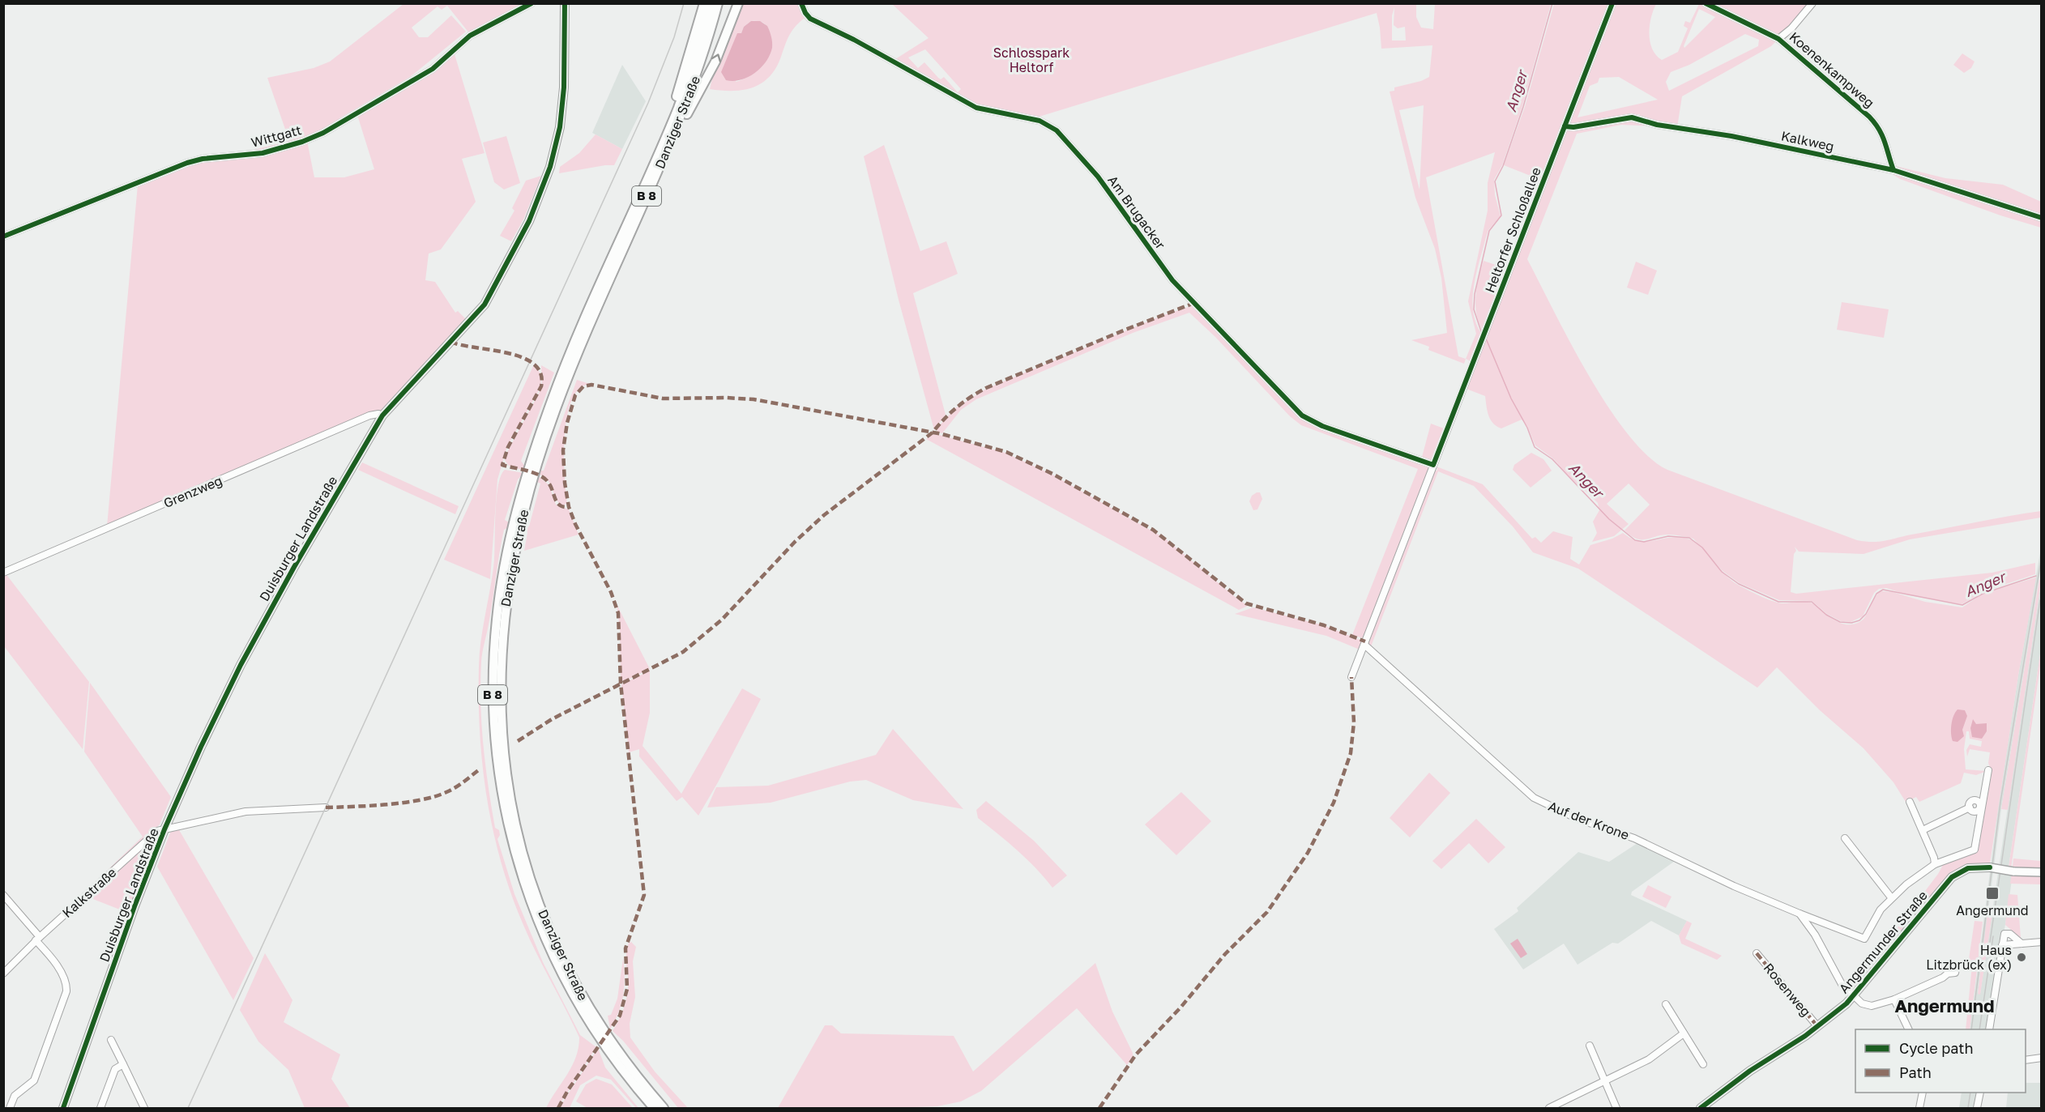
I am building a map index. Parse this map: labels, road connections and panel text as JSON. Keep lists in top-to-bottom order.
{
  "streets": {
    "highway": ["Danziger Straße", "B 8"],
    "main road": ["Duisburger Landstraße", "Angermunder Straße"],
    "street": [
      "Koenenkampweg",
      "Wittgatt",
      "Kalkweg",
      "Am Brugacker",
      "Heltorfer Schloßallee",
      "Grenzweg",
      "Auf der Krone",
      "Kalkstraße",
      "Rosenweg"
    ]
  },
  "crossings": [
    ["Koenenkampweg", "Kalkweg"],
    ["Kalkweg", "Heltorfer Schloßallee"],
    ["Am Brugacker", "Heltorfer Schloßallee"],
    ["Heltorfer Schloßallee", "Auf der Krone"],
    ["Grenzweg", "Duisburger Landstraße"],
    ["Duisburger Landstraße", "Kalkstraße"],
    ["Angermunder Straße", "Rosenweg"]
  ],
  "districts": ["Angermund"],
  "water": ["Anger"],
  "parks": ["Schlosspark Heltorf"],
  "places": {
    "transit": ["Angermund"],
    "other": ["Haus Litzbrück (ex)"]
  },
  "legend": ["Cycle path", "Path"]
}
